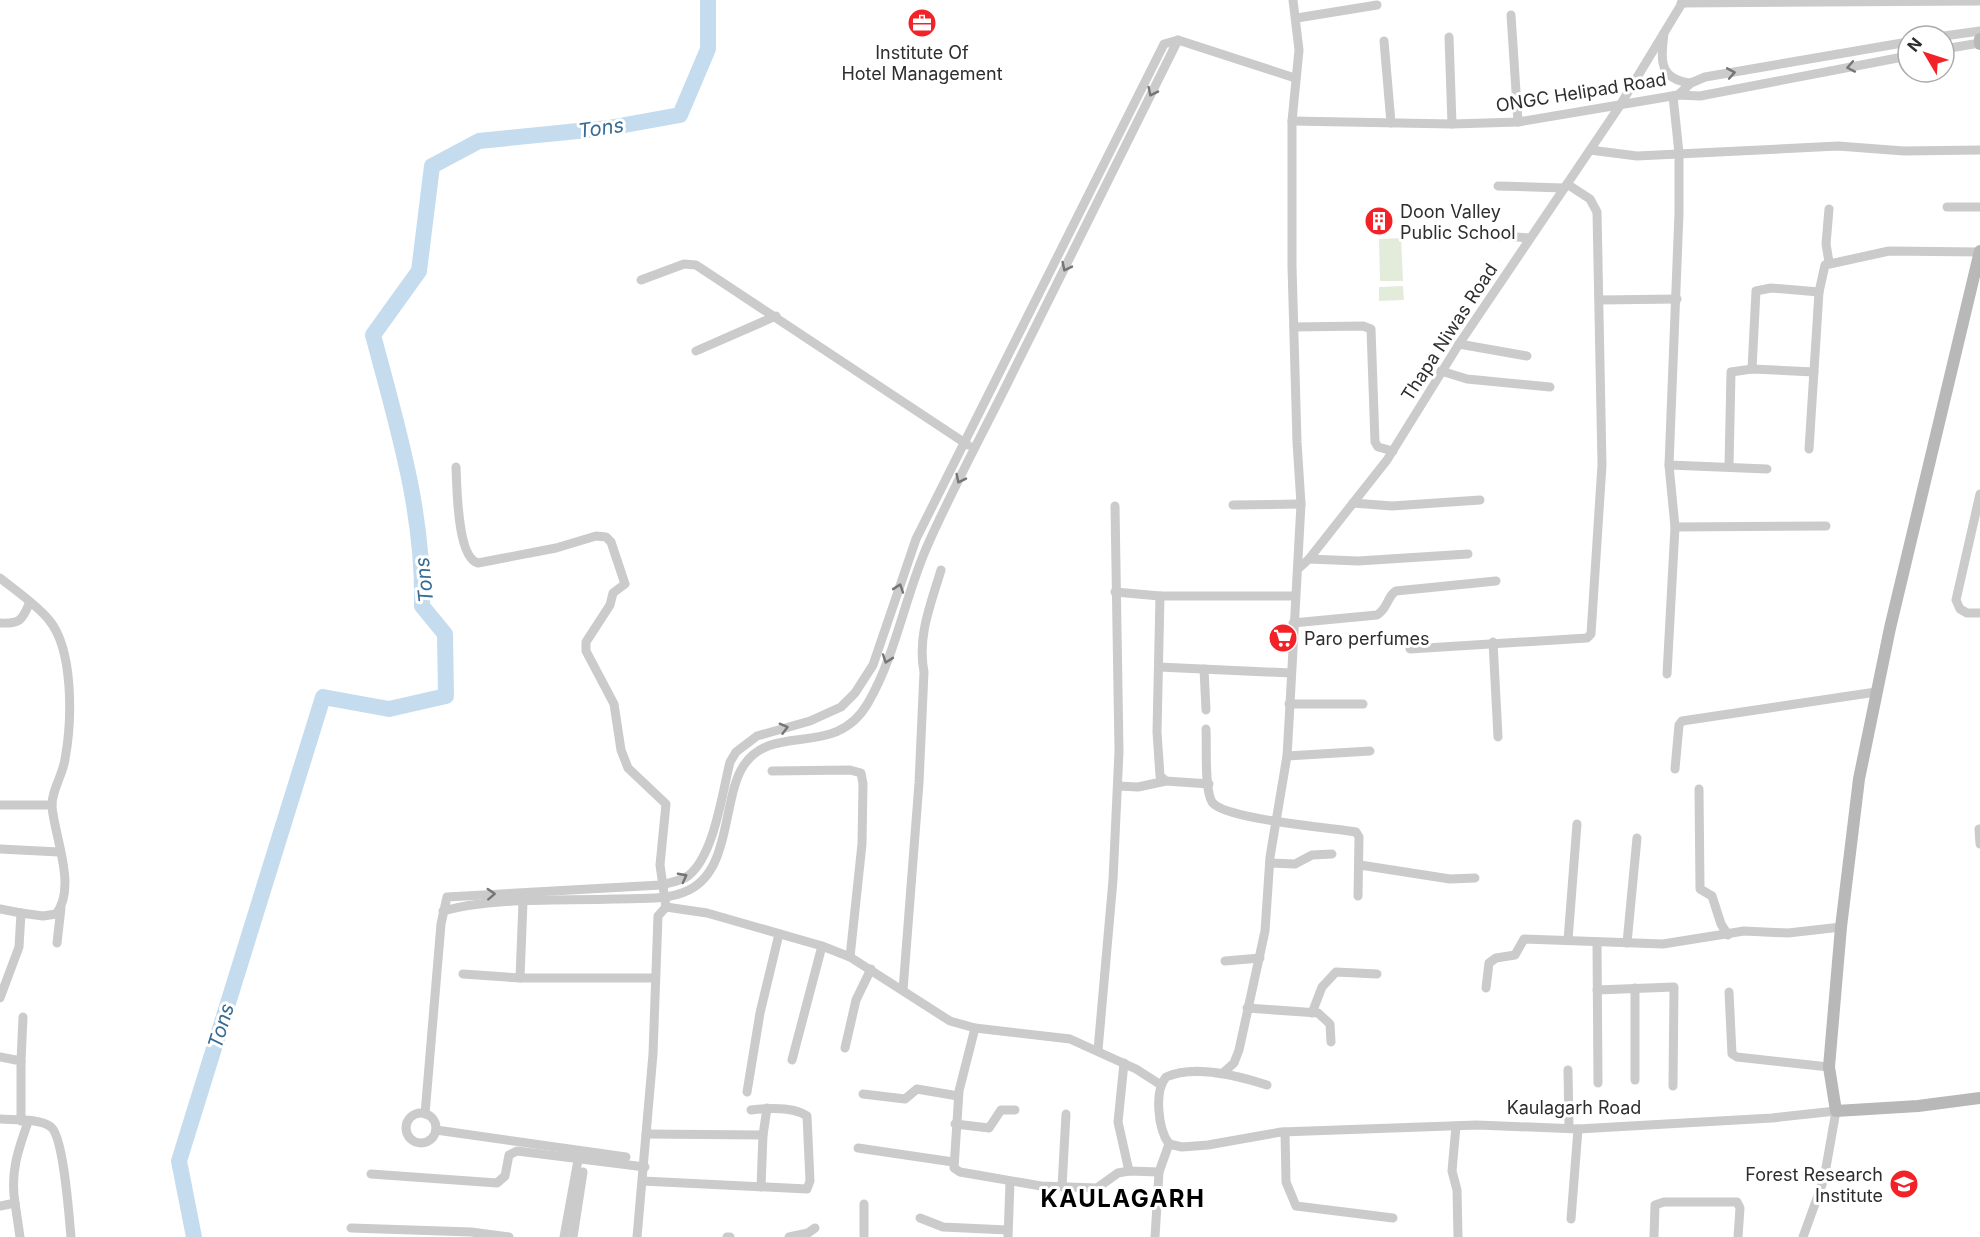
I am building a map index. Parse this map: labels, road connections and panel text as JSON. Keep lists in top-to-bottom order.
{
  "streets": {
    "street": ["ONGC Helipad Road", "Thapa Niwas Road", "Kaulagarh Road"]
  },
  "crossings": [
    ["ONGC Helipad Road", "Thapa Niwas Road"]
  ],
  "districts": ["KAULAGARH"],
  "water": ["Tons"],
  "places": {
    "office": ["Institute Of Hotel Management"],
    "building": ["Doon Valley Public School"],
    "supermarket": ["Paro perfumes"],
    "school or university": ["Forest Research Institute"]
  },
  "north": "top left"
}
